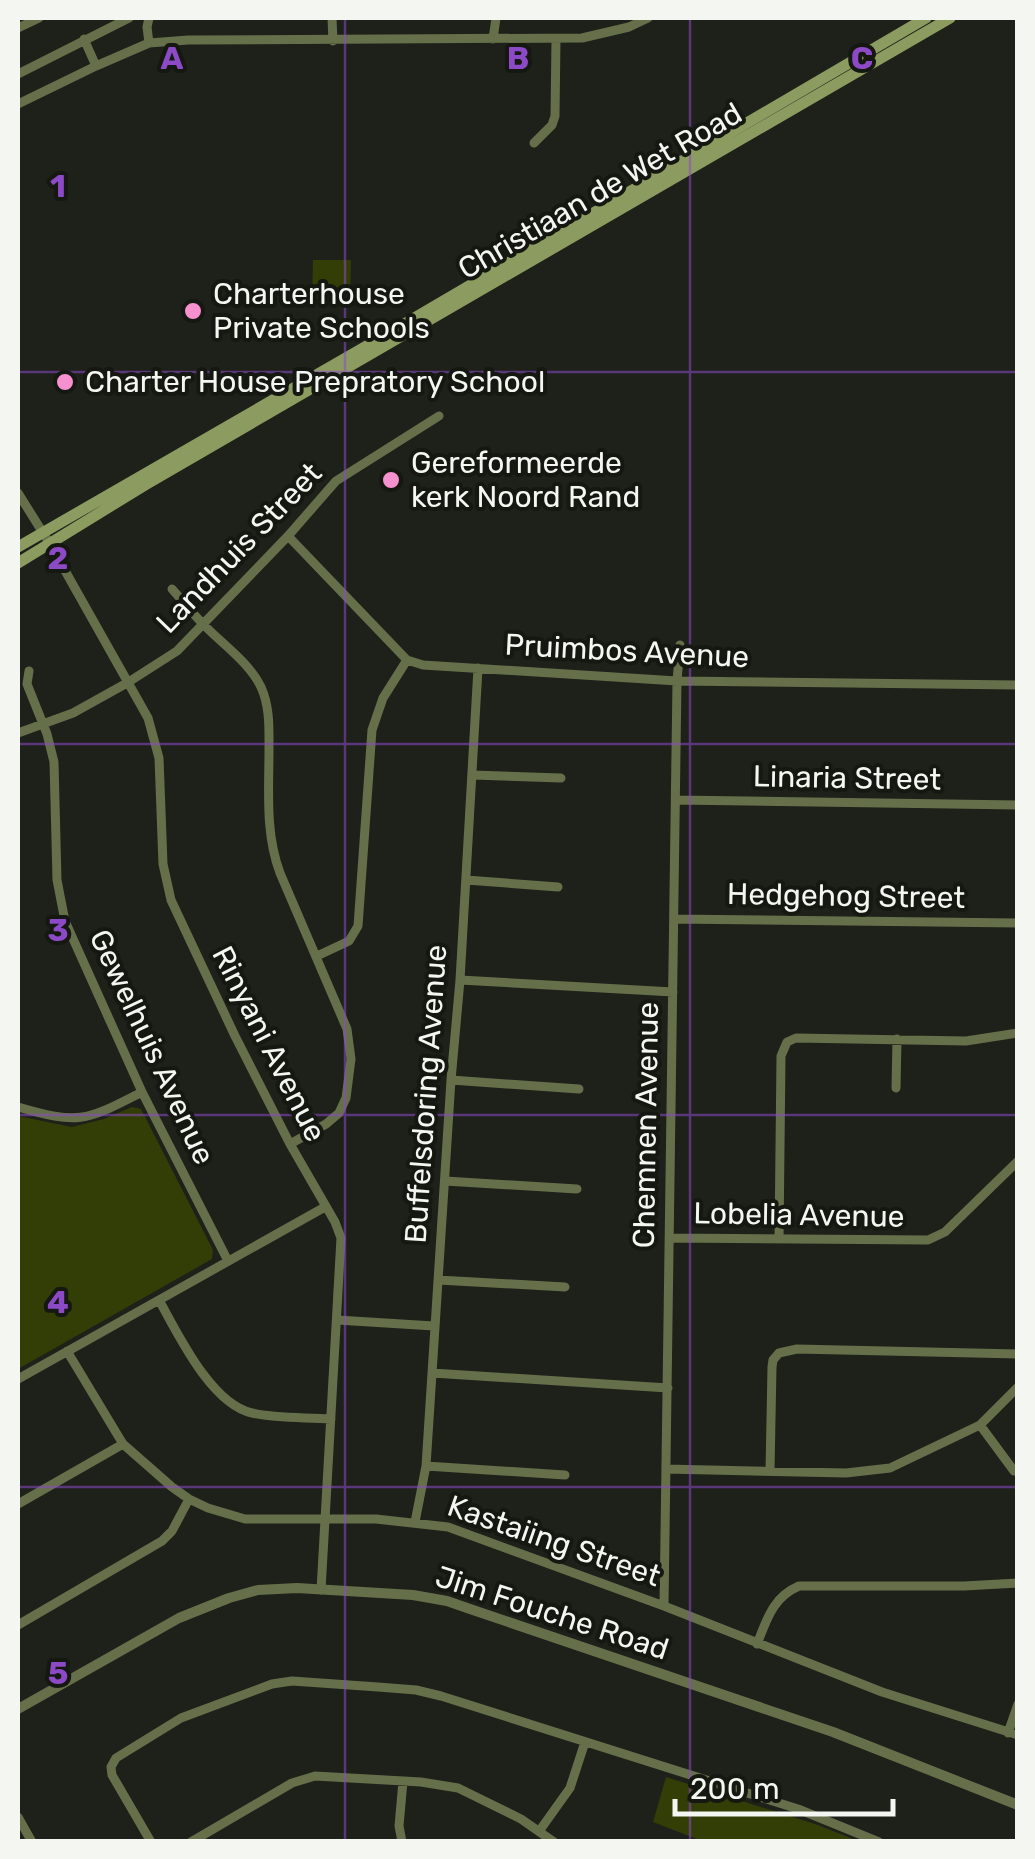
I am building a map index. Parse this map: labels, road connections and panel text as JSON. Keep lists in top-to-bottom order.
{
  "streets": {
    "main road": ["Christiaan de Wet Road"],
    "street": [
      "Landhuis Street",
      "Pruimbos Avenue",
      "Linaria Street",
      "Hedgehog Street",
      "Rinyani Avenue",
      "Gewelhuis Avenue",
      "Buffelsdoring Avenue",
      "Chemnen Avenue",
      "Lobelia Avenue",
      "Kastaiing Street",
      "Jim Fouche Road"
    ]
  },
  "crossings": [
    ["Christiaan de Wet Road", "Rinyani Avenue"],
    ["Landhuis Street", "Rinyani Avenue"],
    ["Landhuis Street", "Gewelhuis Avenue"],
    ["Pruimbos Avenue", "Buffelsdoring Avenue"],
    ["Pruimbos Avenue", "Chemnen Avenue"],
    ["Linaria Street", "Chemnen Avenue"],
    ["Hedgehog Street", "Chemnen Avenue"],
    ["Rinyani Avenue", "Kastaiing Street"],
    ["Rinyani Avenue", "Jim Fouche Road"],
    ["Buffelsdoring Avenue", "Kastaiing Street"],
    ["Chemnen Avenue", "Lobelia Avenue"],
    ["Chemnen Avenue", "Kastaiing Street"]
  ],
  "places": ["Charterhouse Private Schools", "Charter House Prepratory School", "Gereformeerde kerk Noord Rand"],
  "scale_bar": "200 m",
  "grid": {
    "columns": ["A", "B", "C"],
    "rows": [
      "1",
      "2",
      "3",
      "4",
      "5"
    ]
  }
}
